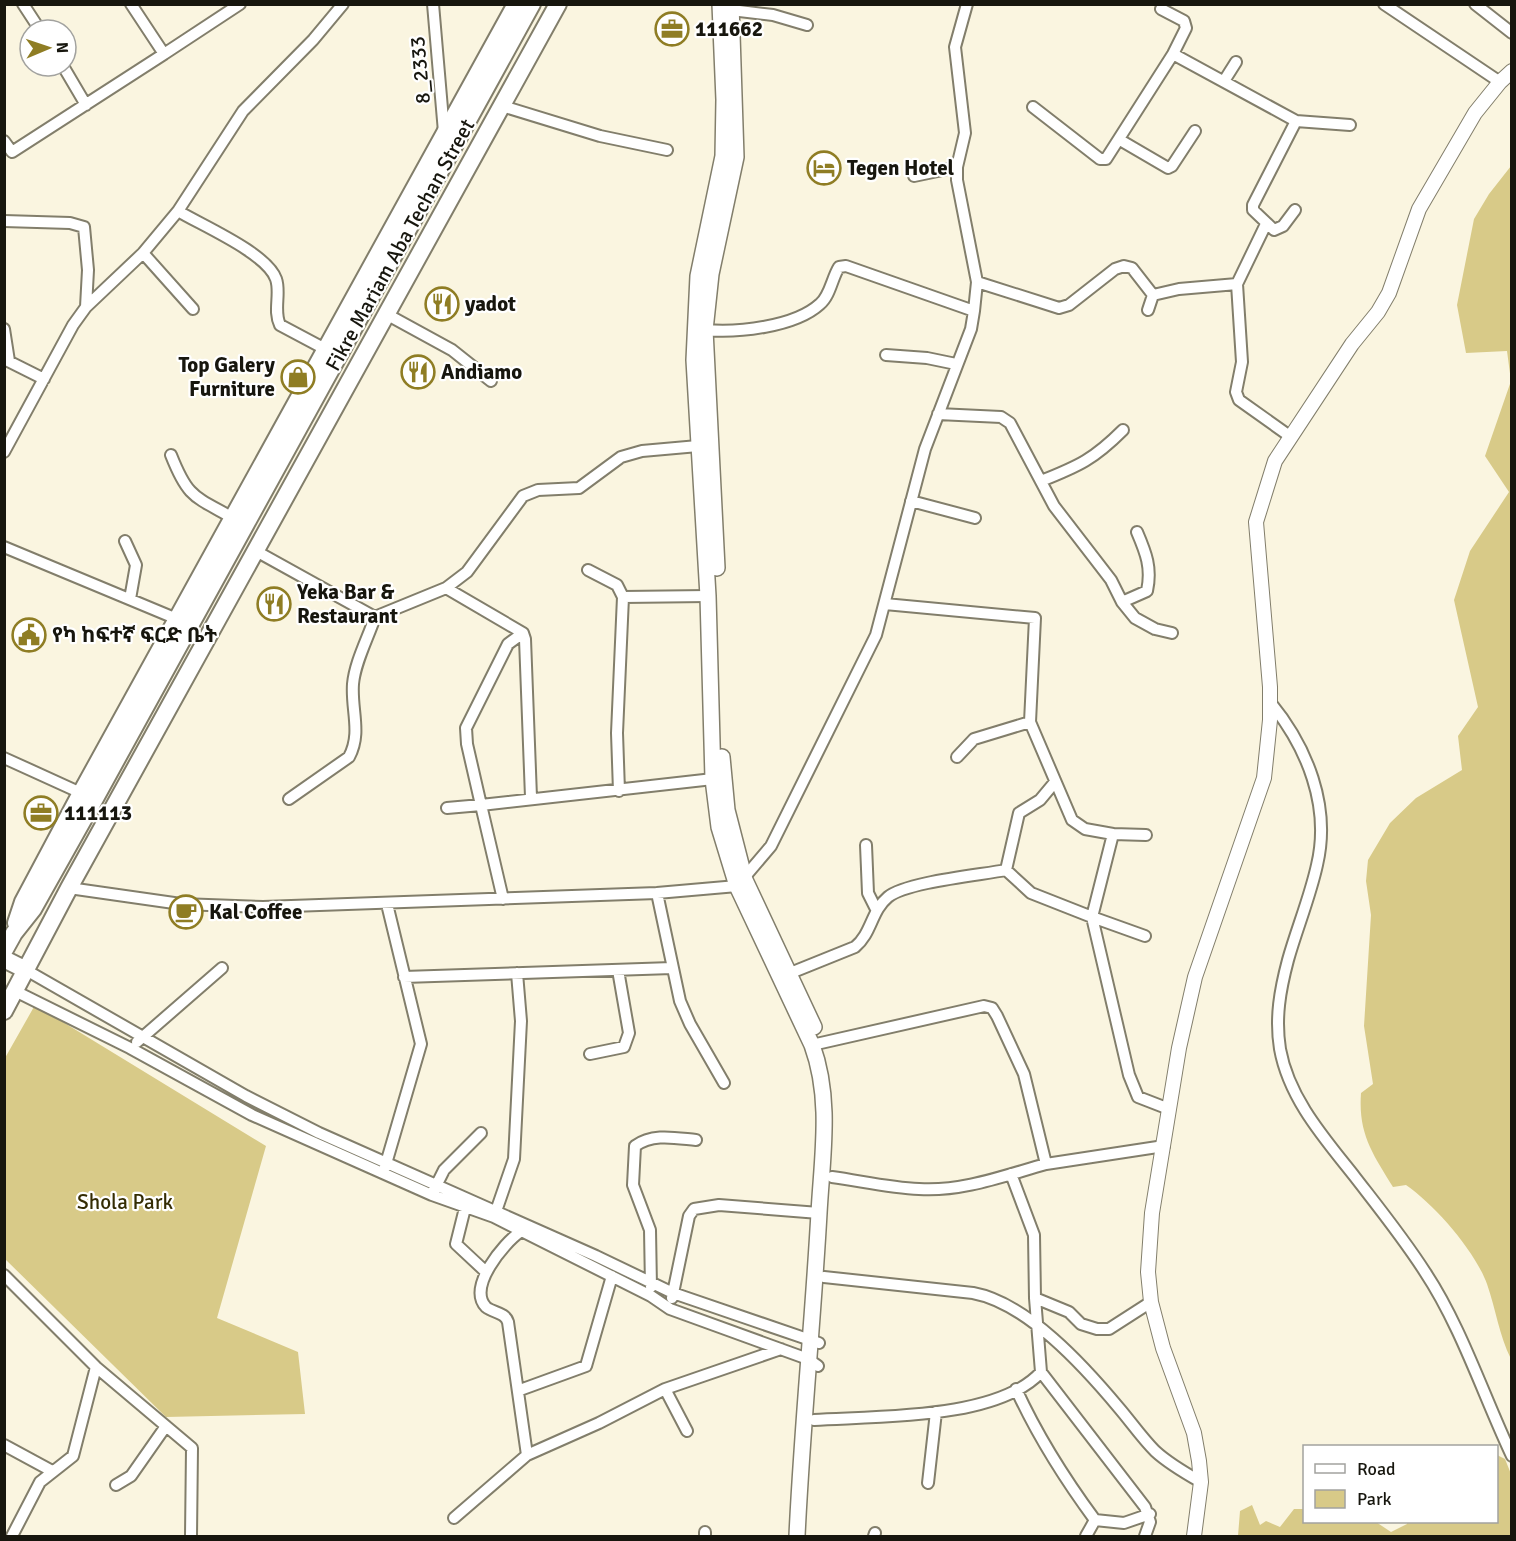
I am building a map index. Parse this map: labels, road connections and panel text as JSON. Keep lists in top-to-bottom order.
{
  "streets": {
    "main road": ["Fikre Mariam Aba Techan Street"],
    "street": ["8_2333"]
  },
  "parks": ["Shola Park"],
  "places": {
    "office": ["111662", "111113"],
    "hotel": ["Tegen Hotel"],
    "restaurant": ["yadot", "Andiamo", "Yeka Bar & Restaurant"],
    "shop": ["Top Galery Furniture"],
    "public building": ["የካ ከፍተኛ ፍርድ ቤት"],
    "cafe": ["Kal Coffee"]
  },
  "legend": ["Road", "Park"],
  "north": "right"
}
